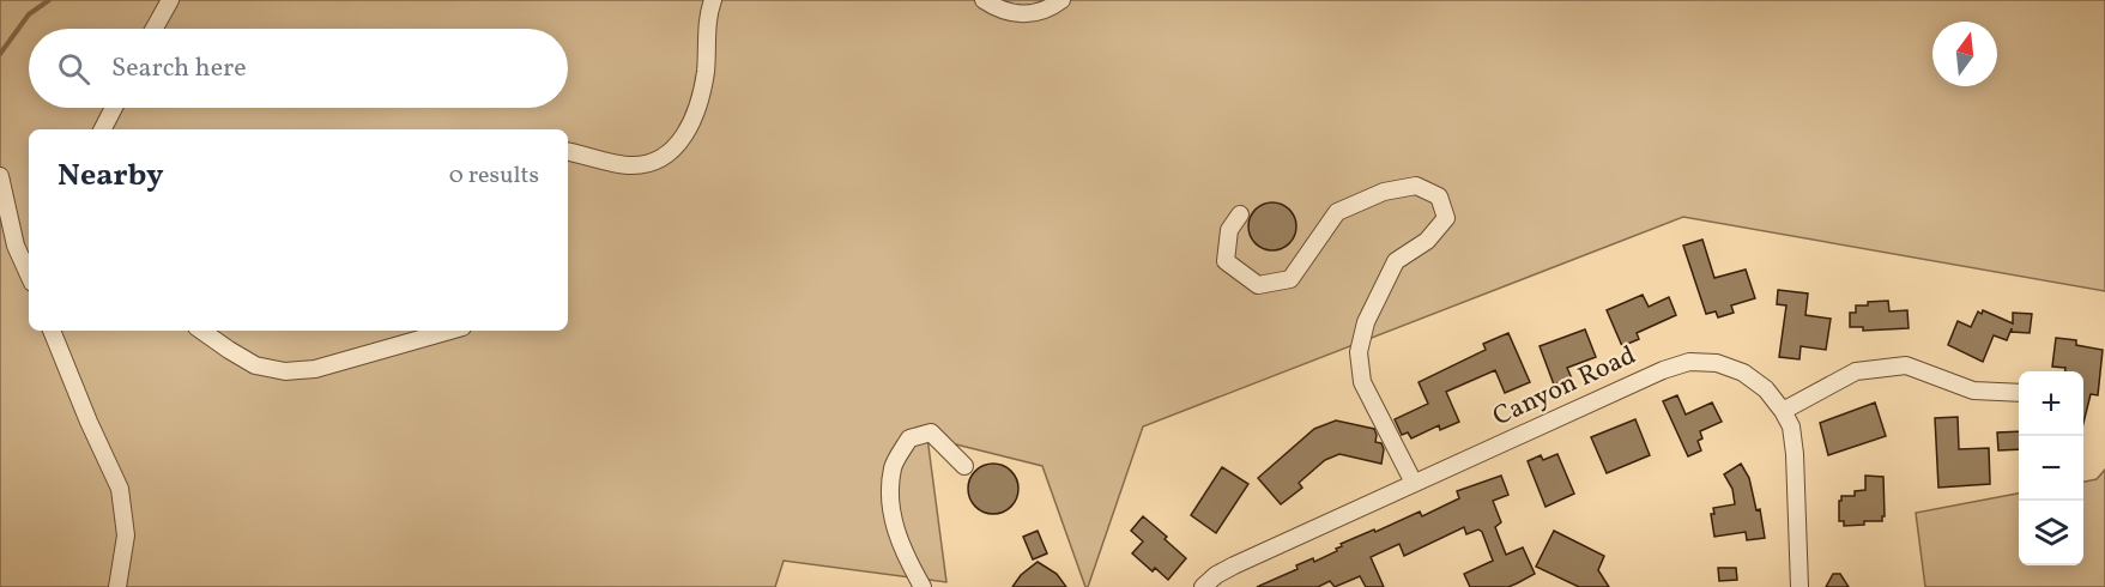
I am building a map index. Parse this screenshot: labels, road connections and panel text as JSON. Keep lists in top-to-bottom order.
{
  "streets": {
    "street": ["Canyon Road"]
  },
  "north": "top",
  "page": {
    "search": "Search here",
    "heading": ["Nearby", "0 results"],
    "map_buttons": ["+", "−"]
  }
}
